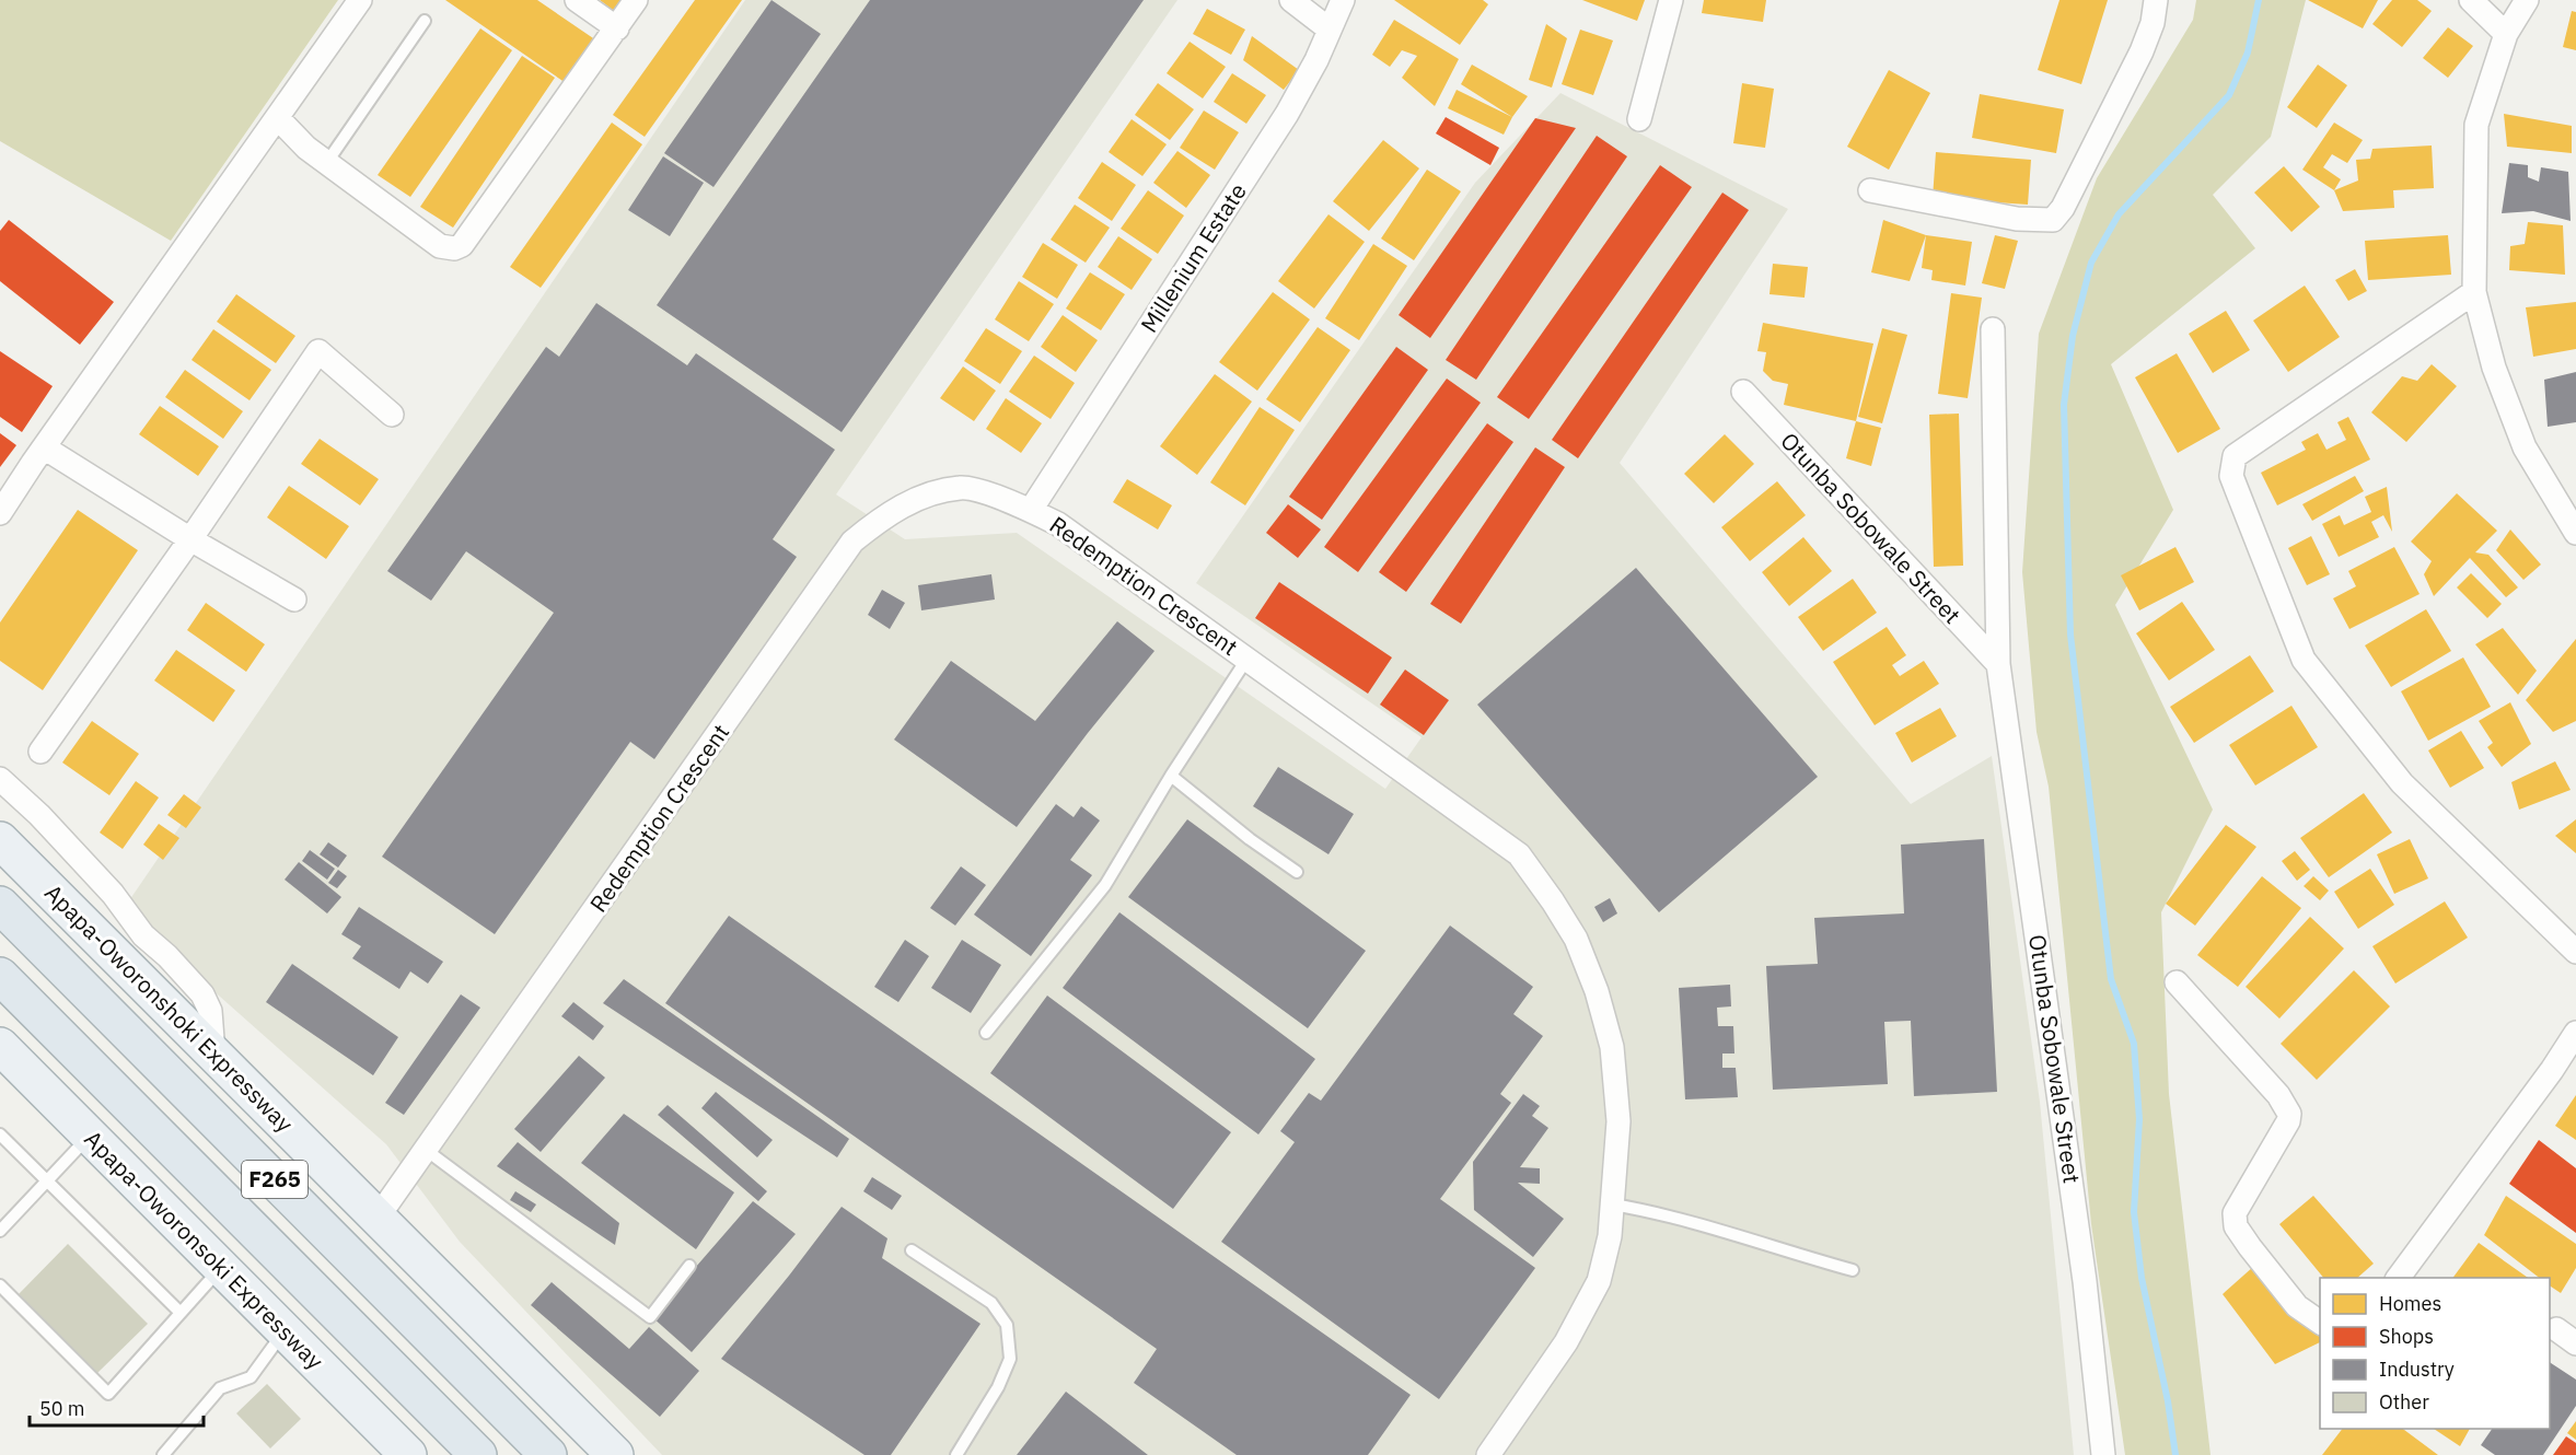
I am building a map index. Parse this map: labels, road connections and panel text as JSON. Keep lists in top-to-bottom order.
{
  "streets": {
    "highway": ["F265"],
    "main road": ["Apapa-Oworonshoki Expressway", "Apapa-Oworonsoki Expressway"],
    "street": ["Millenium Estate", "Otunba Sobowale Street", "Redemption Crescent"]
  },
  "crossings": [
    ["Millenium Estate", "Redemption Crescent"],
    ["Redemption Crescent", "Apapa-Oworonshoki Expressway"]
  ],
  "legend": [
    "Homes",
    "Shops",
    "Industry",
    "Other"
  ],
  "scale_bar": "50 m"
}
